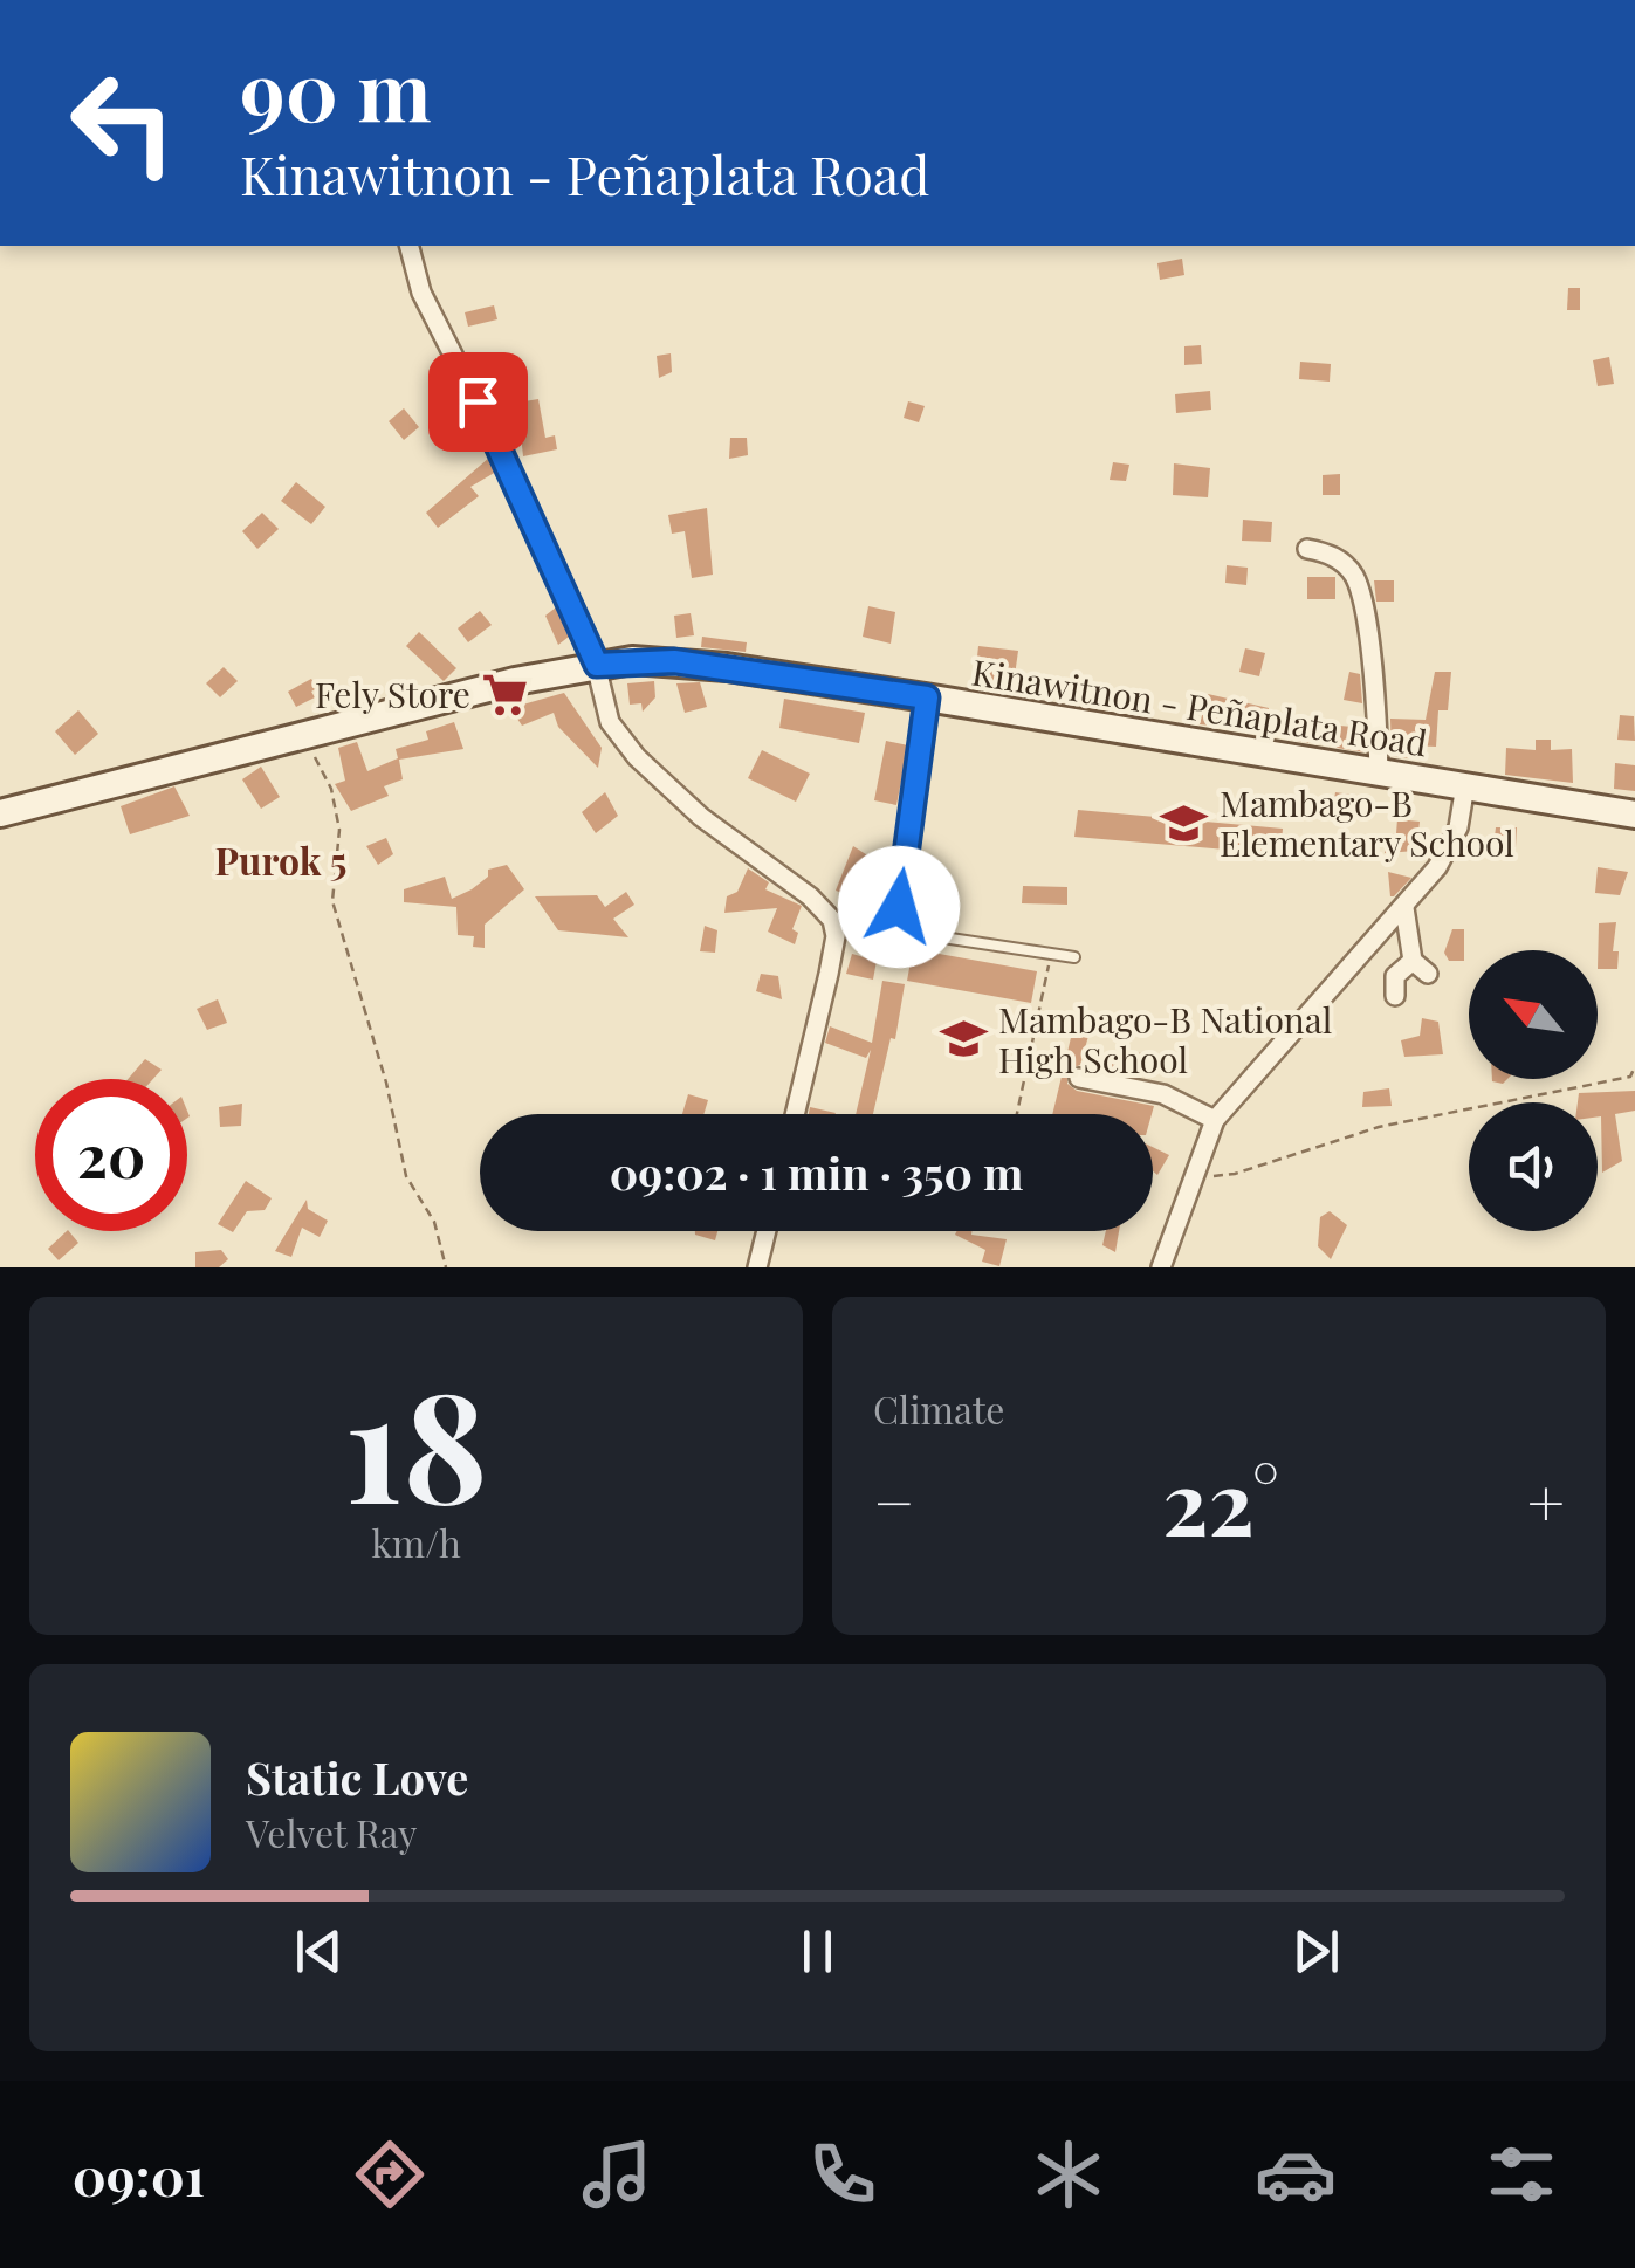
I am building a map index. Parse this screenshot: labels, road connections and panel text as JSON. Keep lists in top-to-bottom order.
{
  "streets": {
    "street": ["Kinawitnon - Peñaplata Road"]
  },
  "districts": ["Purok 5"],
  "places": {
    "supermarket": ["Fely Store"],
    "school or university": ["Mambago-B Elementary School", "Mambago-B National High School"]
  },
  "north": "top left",
  "page": {
    "turn": ["90 m", "Kinawitnon - Peñaplata Road"],
    "limit": "20",
    "trip": "09:02 · 1 min · 350 m",
    "tile": [
      ["18", "km/h"],
      "Climate"
    ],
    "heat": ["−", "22°", "+"],
    "song": ["Static Love", "Velvet Ray"],
    "tabs": "09:01"
  }
}
